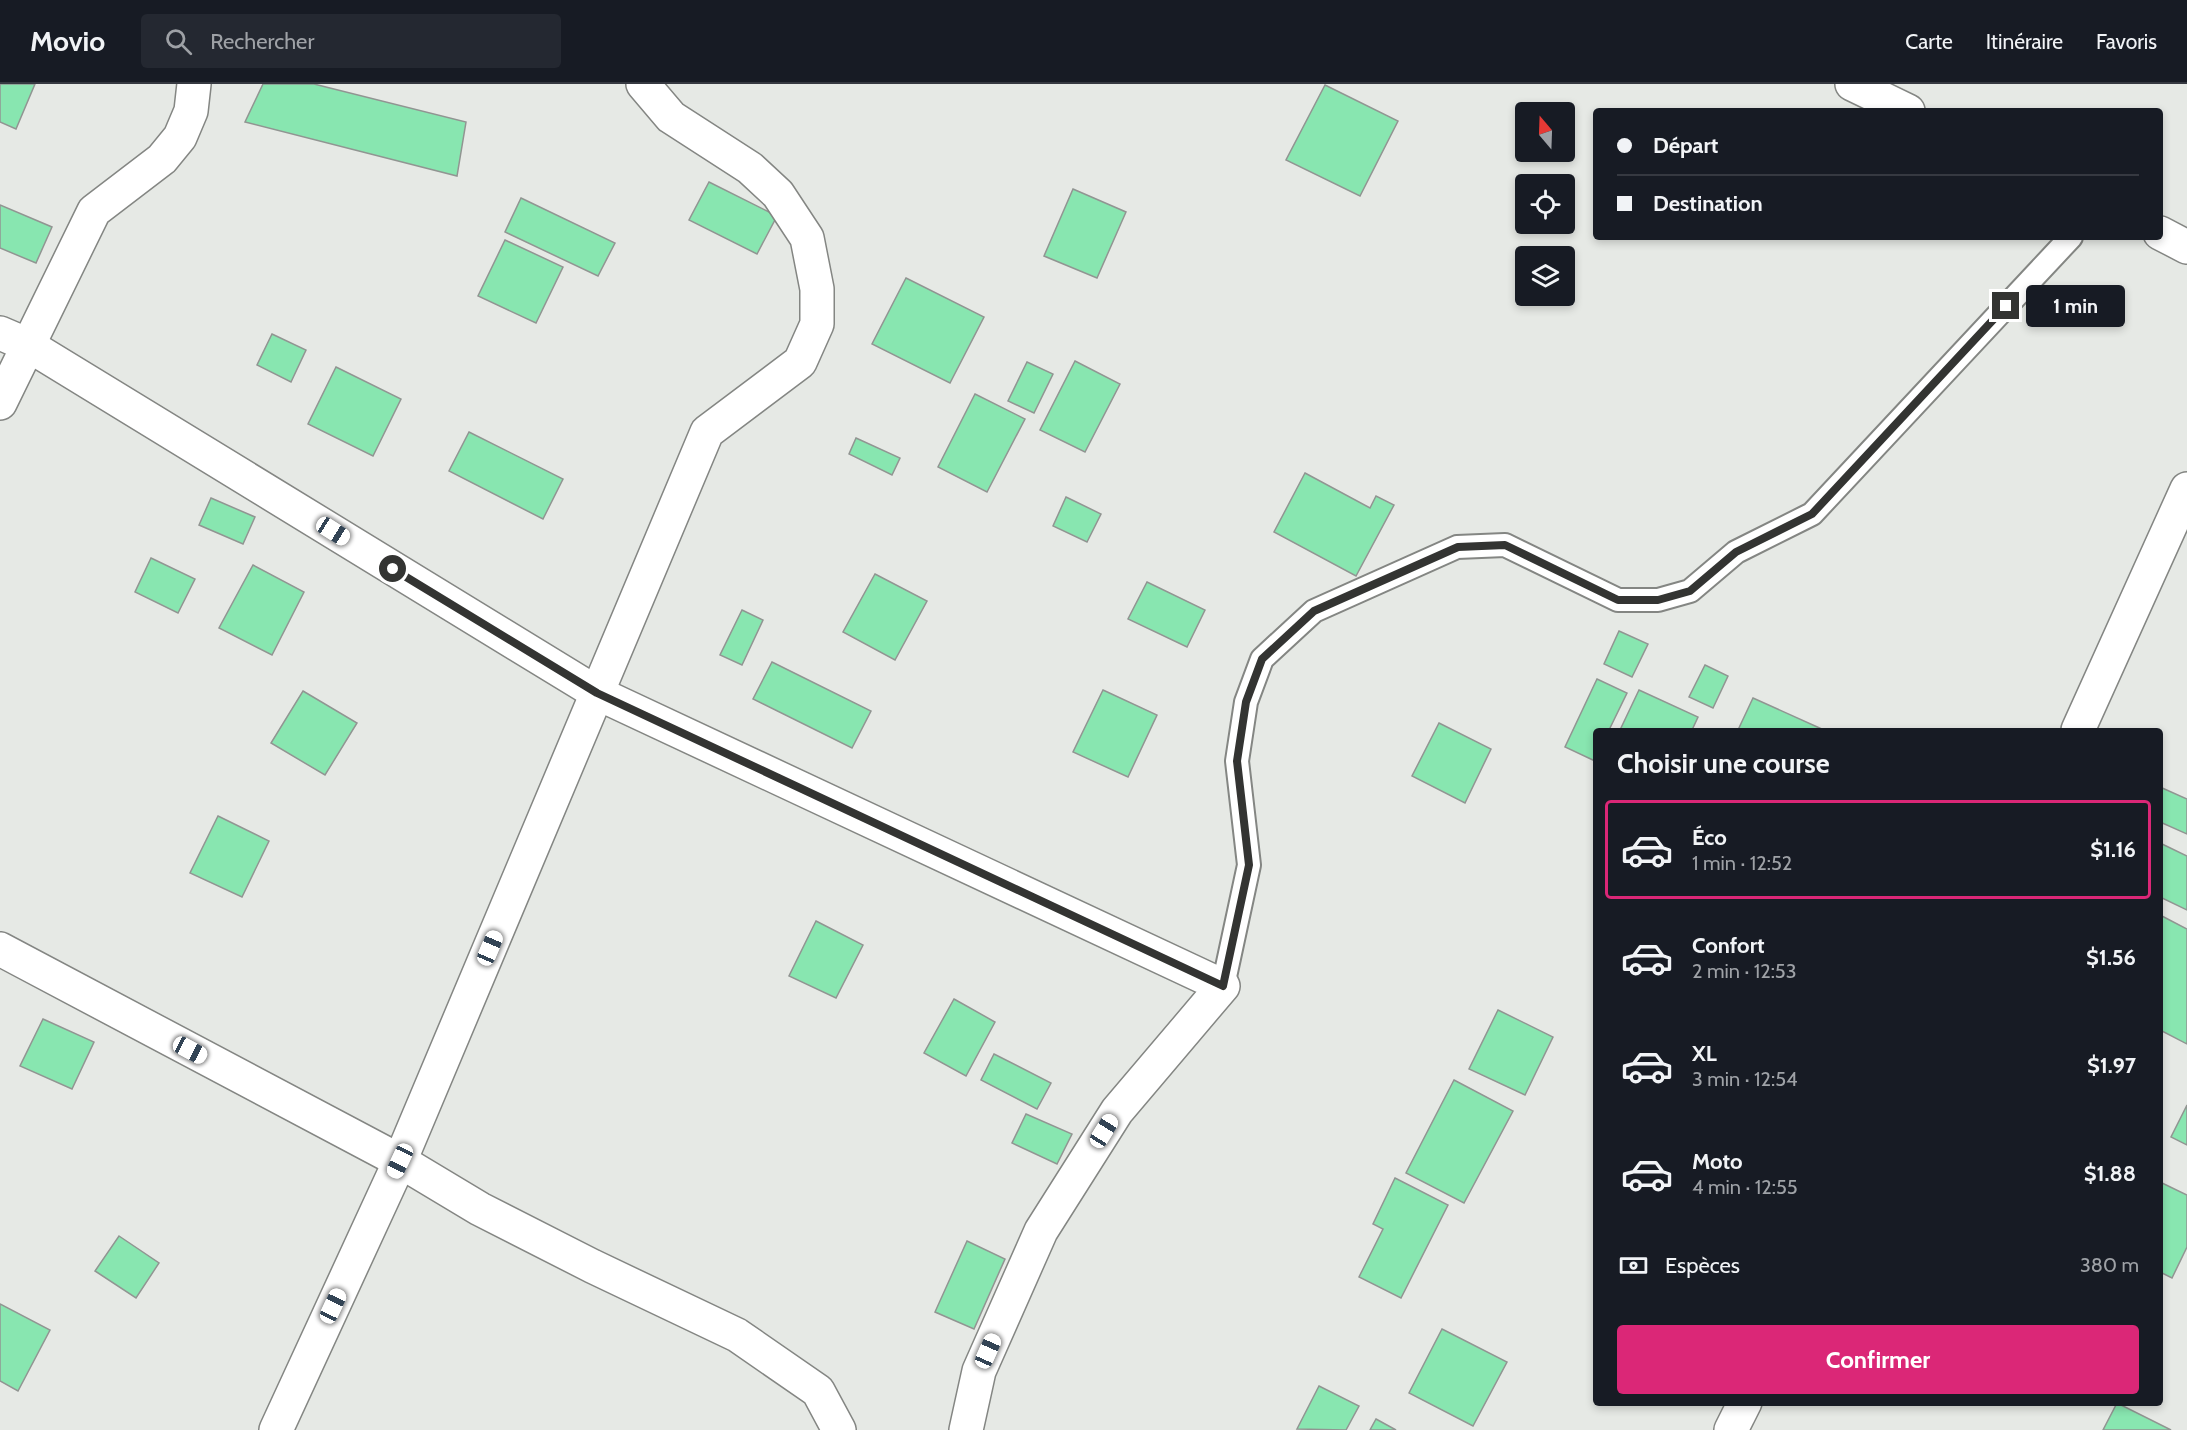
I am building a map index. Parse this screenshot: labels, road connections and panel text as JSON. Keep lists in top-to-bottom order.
{
  "north": "top",
  "page": {
    "header": "Movio",
    "search": "Rechercher",
    "nav": ["Carte", "Itinéraire", "Favoris"],
    "banner": ["Départ", "Destination"],
    "bubble": "1 min",
    "heading": "Choisir une course",
    "list": [
      {
        "name": "Éco",
        "note": "1 min · 12:52",
        "value": "$1.16"
      },
      {
        "name": "Confort",
        "note": "2 min · 12:53",
        "value": "$1.56"
      },
      {
        "name": "XL",
        "note": "3 min · 12:54",
        "value": "$1.97"
      },
      {
        "name": "Moto",
        "note": "4 min · 12:55",
        "value": "$1.88"
      }
    ],
    "pay": ["Espèces", "380 m"],
    "buttons": "Confirmer"
  }
}
